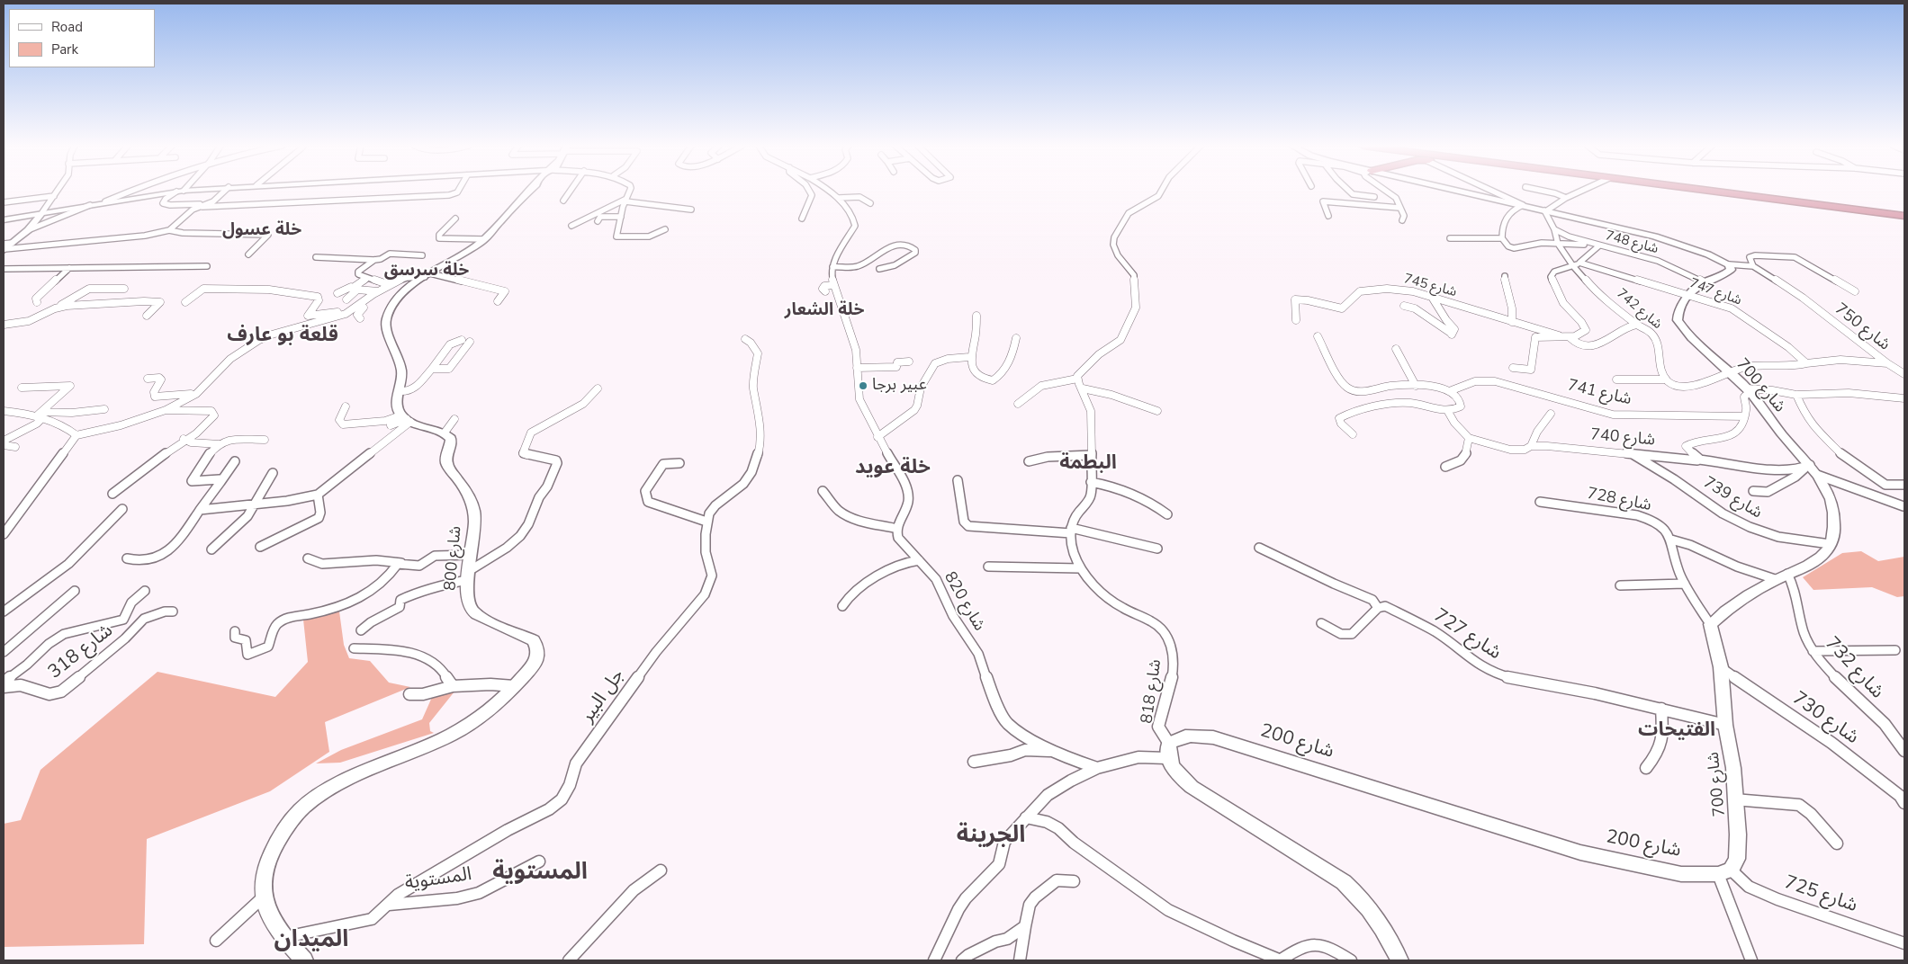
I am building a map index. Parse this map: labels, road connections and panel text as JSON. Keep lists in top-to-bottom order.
{
  "streets": {
    "main road": ["شارع 700", "شارع 800", "شارع 200"],
    "street": [
      "شارع 748",
      "شارع 745",
      "شارع 747",
      "شارع 742",
      "شارع 750",
      "شارع 741",
      "شارع 740",
      "شارع 739",
      "شارع 728",
      "شارع 820",
      "شارع 727",
      "شارع 318",
      "شارع 732",
      "شارع 818",
      "جل البير",
      "شارع 730",
      "المستوية",
      "شارع 725"
    ]
  },
  "crossings": [
    ["شارع 748", "شارع 742"],
    ["شارع 748", "شارع 700"],
    ["شارع 747", "شارع 742"],
    ["شارع 747", "شارع 750"],
    ["شارع 747", "شارع 700"],
    ["شارع 750", "شارع 700"],
    ["شارع 700", "شارع 740"],
    ["شارع 700", "شارع 739"],
    ["شارع 700", "شارع 728"],
    ["شارع 700", "شارع 727"],
    ["شارع 700", "شارع 730"],
    ["شارع 700", "شارع 200"],
    ["شارع 700", "شارع 725"],
    ["شارع 740", "شارع 739"],
    ["شارع 800", "جل البير"],
    ["شارع 818", "شارع 200"],
    ["جل البير", "المستوية"],
    ["شارع 200", "شارع 725"]
  ],
  "districts": [
    "خلة عسول",
    "خلة سرسق",
    "خلة الشعار",
    "قلعة بو عارف",
    "البطمة",
    "خلة عويد",
    "الفتيحات",
    "الجرينة",
    "المستوية",
    "الميدان"
  ],
  "places": ["عبير برجا"],
  "legend": ["Road", "Park"]
}
